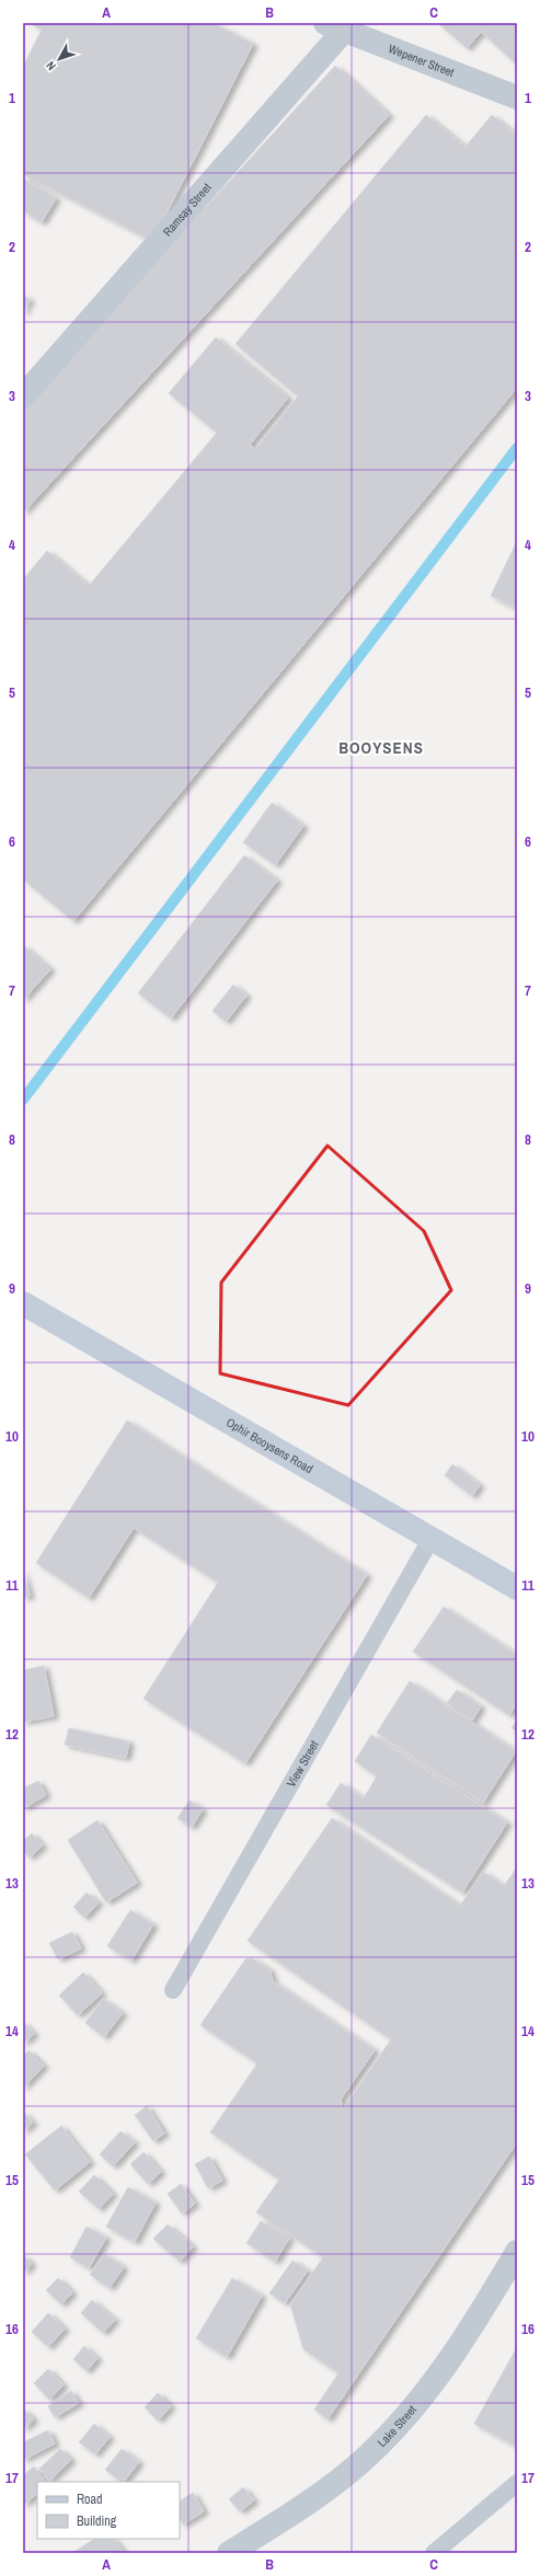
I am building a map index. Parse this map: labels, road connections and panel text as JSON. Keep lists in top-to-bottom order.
{
  "streets": {
    "main road": ["Ophir Booysens Road"],
    "street": ["Wepener Street", "Ramsay Street", "Lake Street"],
    "lane": ["View Street"]
  },
  "crossings": [
    ["Wepener Street", "Ramsay Street"],
    ["Ophir Booysens Road", "View Street"]
  ],
  "districts": ["BOOYSENS"],
  "legend": ["Road", "Building"],
  "north": "bottom left",
  "grid": {
    "columns": ["A", "B", "C"],
    "rows": [
      "1",
      "2",
      "3",
      "4",
      "5",
      "6",
      "7",
      "8",
      "9",
      "10",
      "11",
      "12",
      "13",
      "14",
      "15",
      "16",
      "17"
    ]
  }
}
